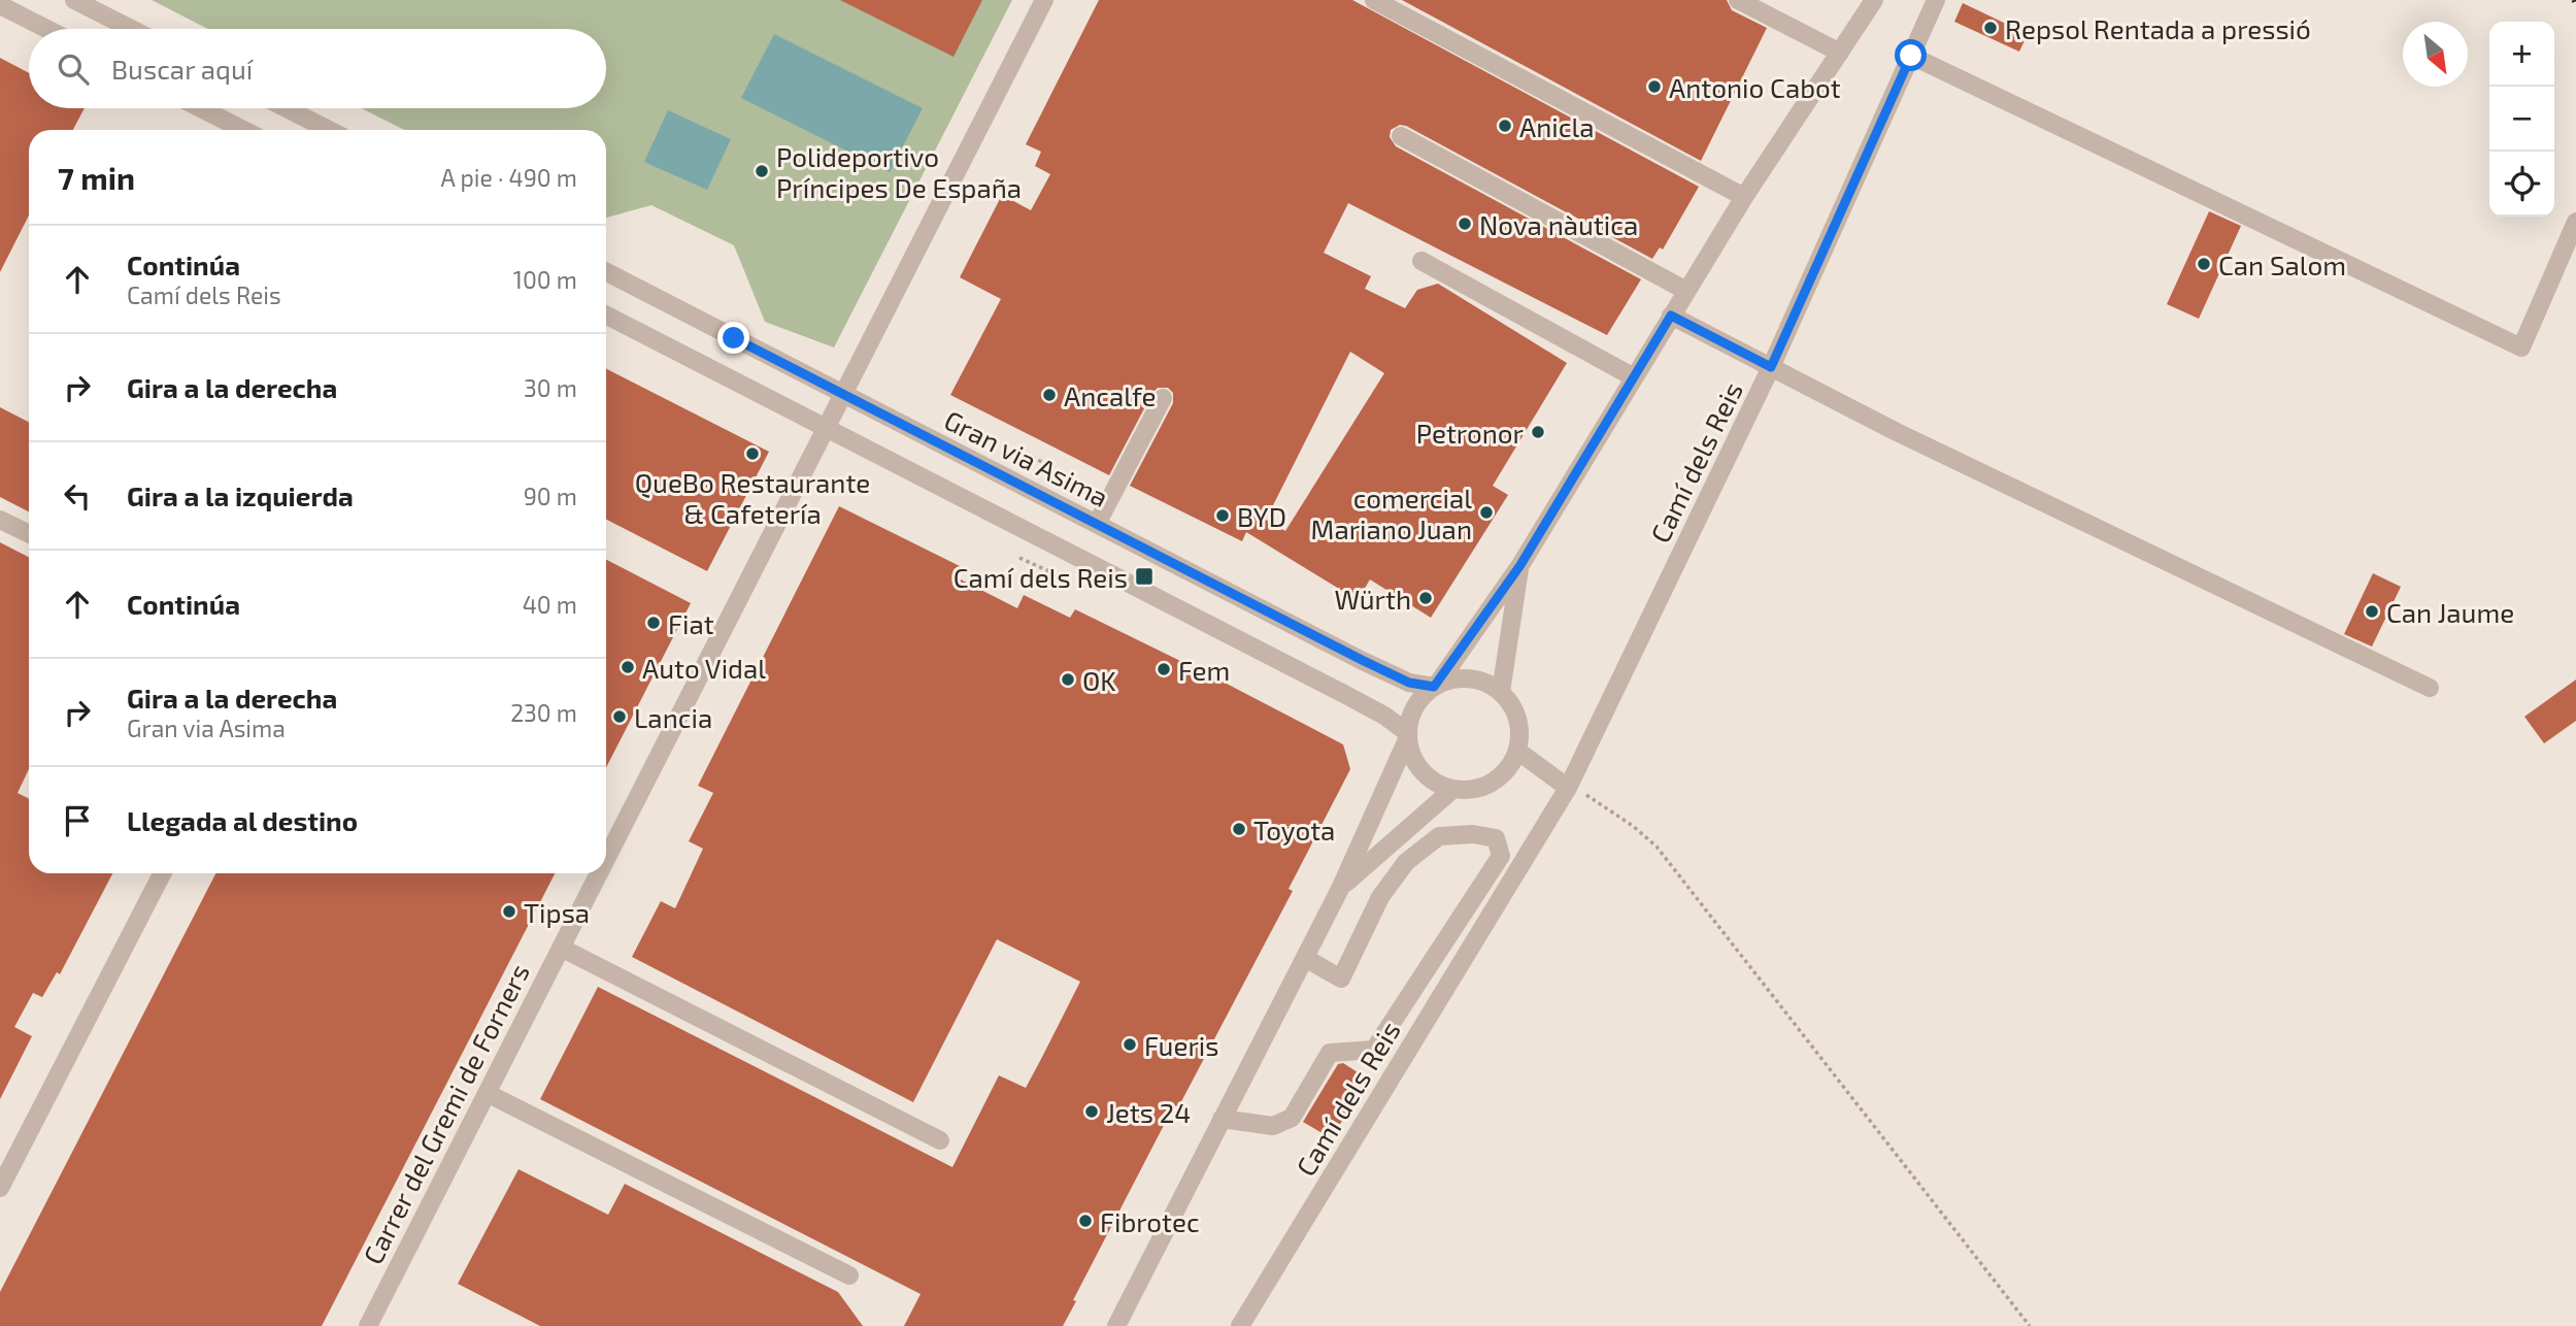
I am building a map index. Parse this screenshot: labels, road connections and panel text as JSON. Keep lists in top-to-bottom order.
{
  "streets": {
    "street": ["Gran via Asima", "Camí dels Reis", "Carrer del Gremi de Forners"]
  },
  "crossings": [
    ["Gran via Asima", "Carrer del Gremi de Forners"]
  ],
  "places": {
    "other": [
      "Repsol Rentada a pressió",
      "Antonio Cabot",
      "Anicla",
      "Polideportivo Príncipes De España",
      "Nova nàutica",
      "Can Salom",
      "Ancalfe",
      "Petronor",
      "QueBo Restaurante & Cafetería",
      "comercial Mariano Juan",
      "BYD",
      "Würth",
      "Can Jaume",
      "Fiat",
      "Auto Vidal",
      "Fem",
      "OK",
      "Lancia",
      "Toyota",
      "Tipsa",
      "Fueris",
      "Jets 24",
      "Fibrotec"
    ],
    "transit": ["Camí dels Reis"]
  },
  "north": "bottom right",
  "page": {
    "map_buttons": ["+", "−"],
    "search": "Buscar aquí",
    "heading": ["7 min", "A pie · 490 m"],
    "list": [
      ["Continúa", "Camí dels Reis", "100 m"],
      ["Gira a la derecha", "30 m"],
      ["Gira a la izquierda", "90 m"],
      ["Continúa", "40 m"],
      ["Gira a la derecha", "Gran via Asima", "230 m"],
      "Llegada al destino"
    ]
  }
}
